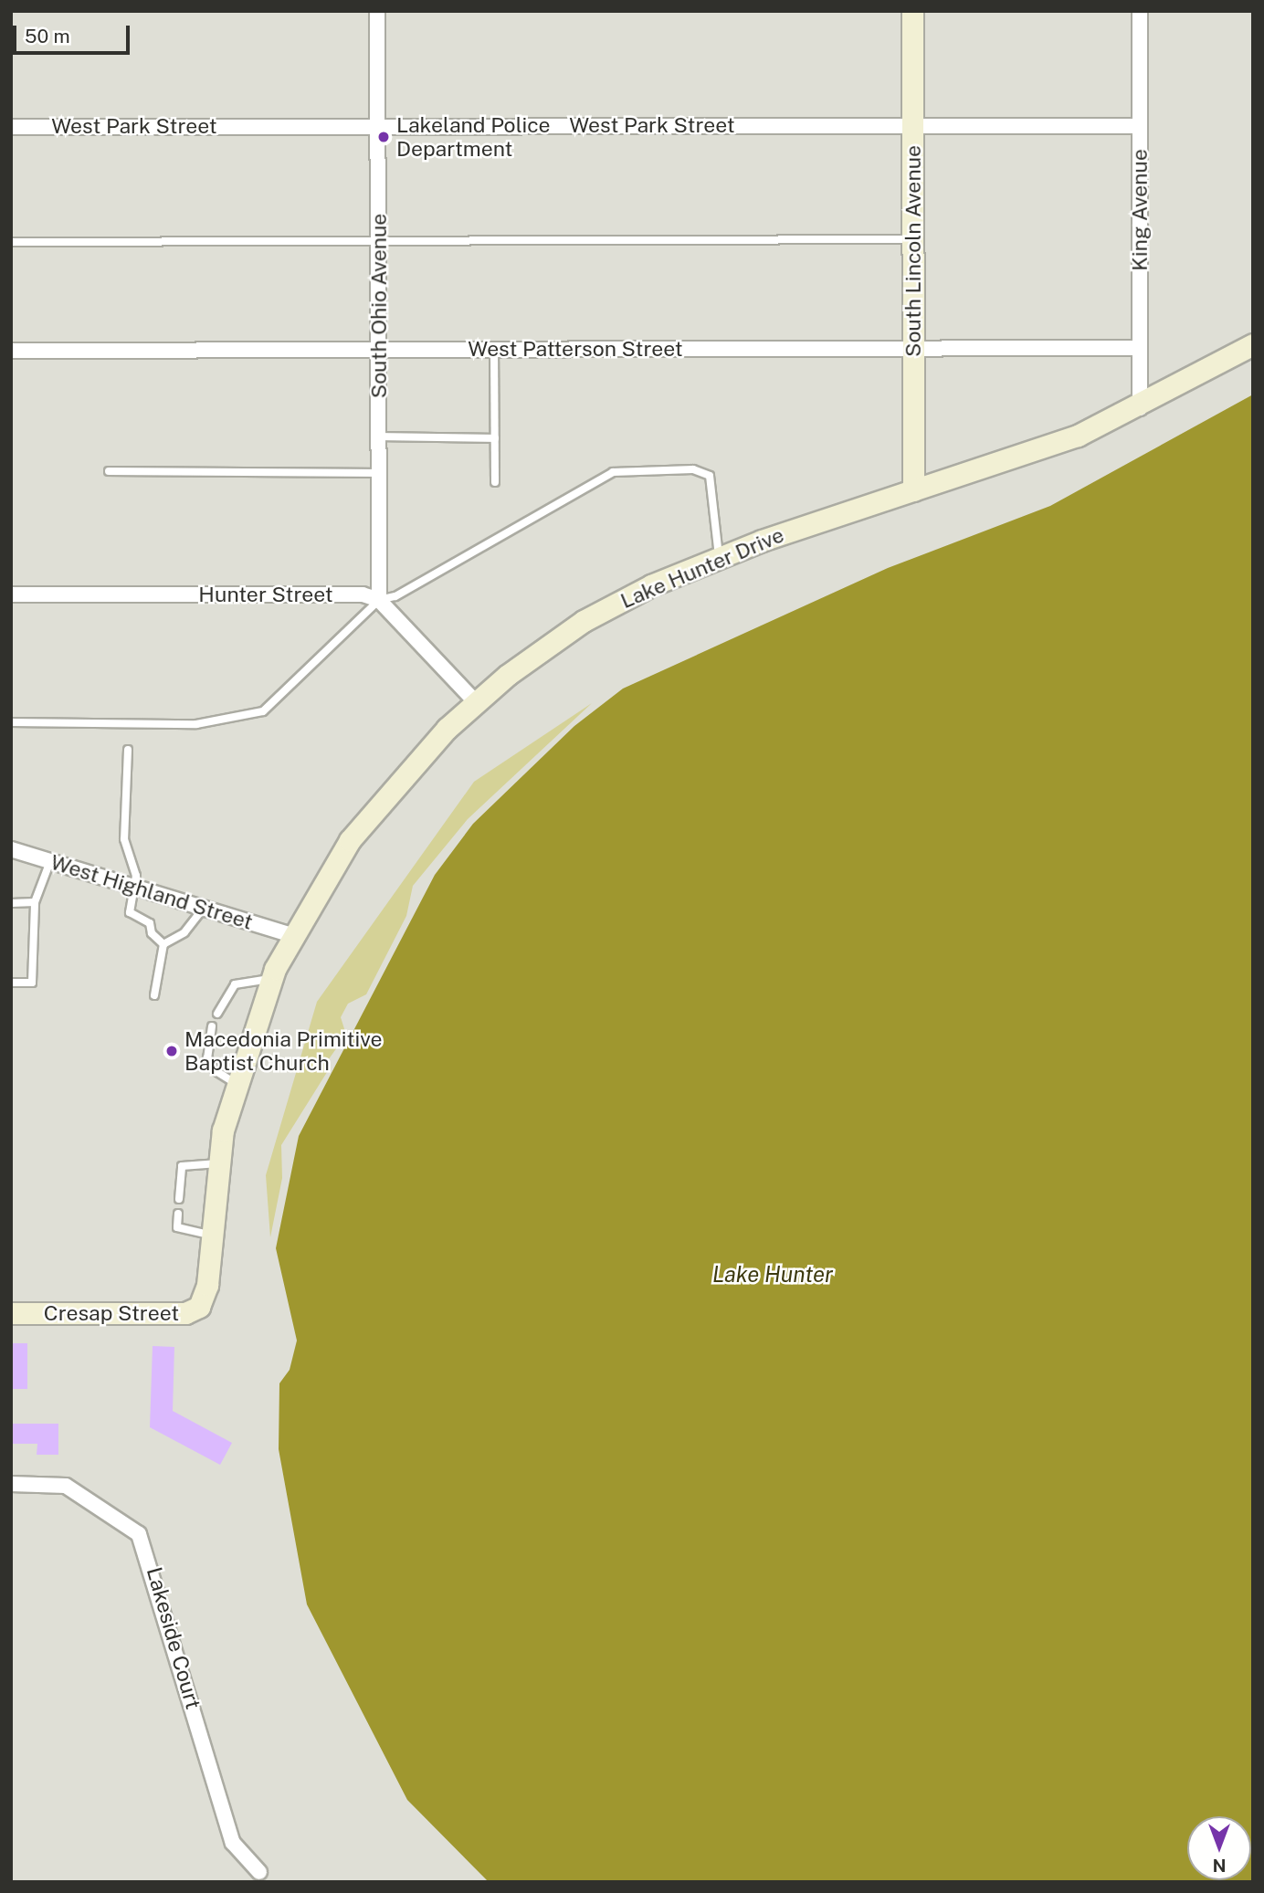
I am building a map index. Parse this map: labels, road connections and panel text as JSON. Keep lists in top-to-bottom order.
{
  "streets": {
    "street": [
      "West Park Street",
      "King Avenue",
      "South Lincoln Avenue",
      "South Ohio Avenue",
      "West Patterson Street",
      "Lake Hunter Drive",
      "Hunter Street",
      "West Highland Street",
      "Cresap Street",
      "Lakeside Court"
    ]
  },
  "crossings": [
    ["West Park Street", "King Avenue"],
    ["West Park Street", "South Lincoln Avenue"],
    ["West Park Street", "South Ohio Avenue"],
    ["King Avenue", "West Patterson Street"],
    ["King Avenue", "Lake Hunter Drive"],
    ["South Lincoln Avenue", "West Patterson Street"],
    ["South Lincoln Avenue", "Lake Hunter Drive"],
    ["South Ohio Avenue", "West Patterson Street"],
    ["South Ohio Avenue", "Hunter Street"],
    ["Lake Hunter Drive", "West Highland Street"],
    ["Lake Hunter Drive", "Cresap Street"]
  ],
  "water": ["Lake Hunter"],
  "places": ["Lakeland Police Department", "Macedonia Primitive Baptist Church"],
  "scale_bar": "50 m",
  "north": "bottom"
}
